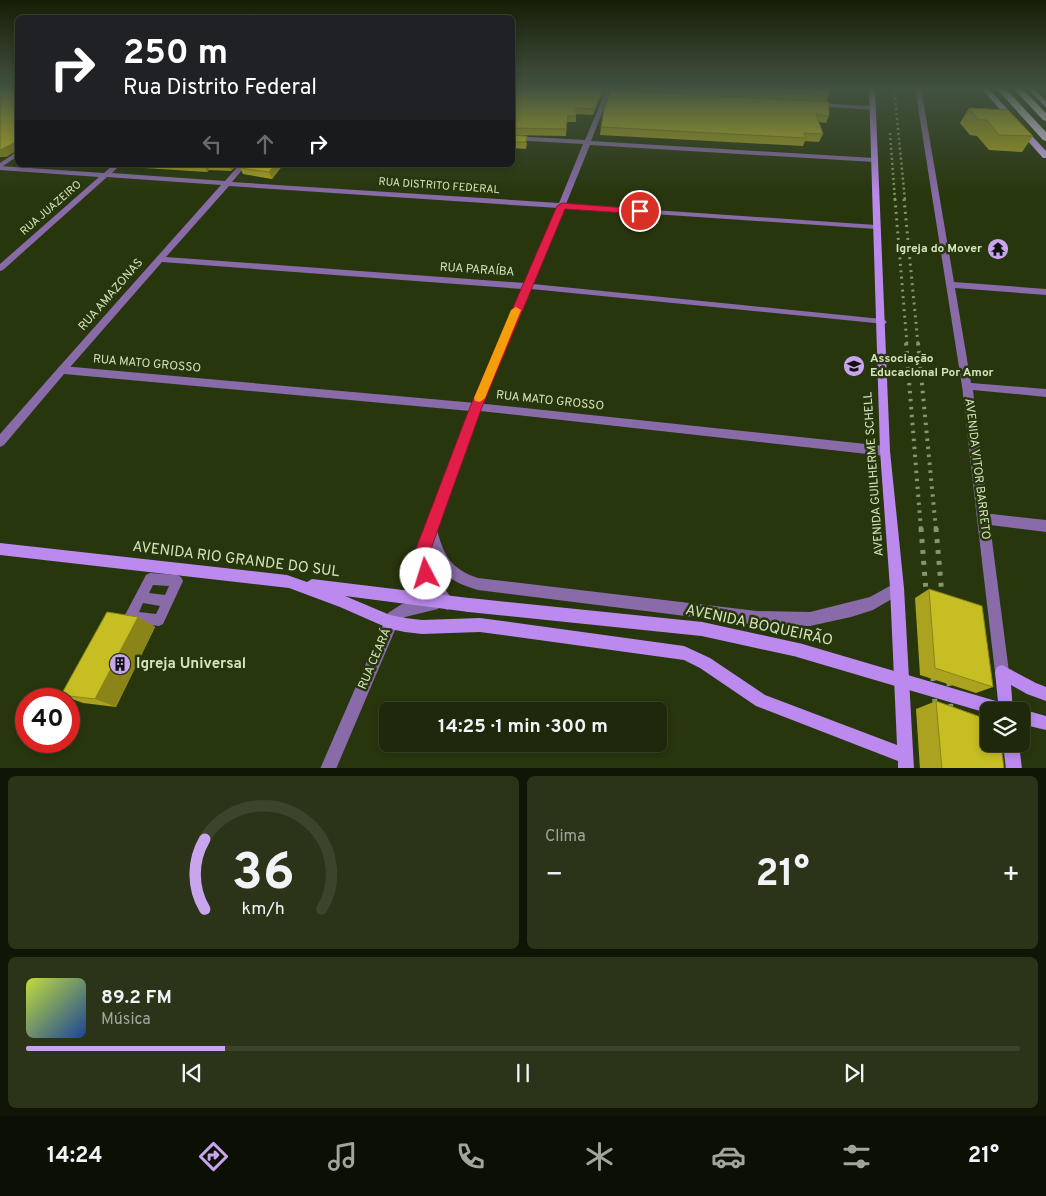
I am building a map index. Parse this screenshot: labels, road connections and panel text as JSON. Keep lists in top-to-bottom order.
{
  "streets": {
    "main road": ["AVENIDA GUILHERME SCHELL", "AVENIDA RIO GRANDE DO SUL", "AVENIDA BOQUEIRÃO"],
    "street": [
      "RUA DISTRITO FEDERAL",
      "RUA JUAZEIRO",
      "RUA PARAÍBA",
      "RUA AMAZONAS",
      "RUA MATO GROSSO",
      "AVENIDA VITOR BARRETO",
      "RUA CEARÁ"
    ]
  },
  "crossings": [
    ["RUA DISTRITO FEDERAL", "RUA JUAZEIRO"],
    ["RUA DISTRITO FEDERAL", "RUA AMAZONAS"],
    ["RUA DISTRITO FEDERAL", "AVENIDA GUILHERME SCHELL"],
    ["RUA PARAÍBA", "RUA AMAZONAS"],
    ["RUA PARAÍBA", "AVENIDA GUILHERME SCHELL"],
    ["RUA AMAZONAS", "RUA MATO GROSSO"],
    ["RUA MATO GROSSO", "AVENIDA GUILHERME SCHELL"],
    ["AVENIDA RIO GRANDE DO SUL", "AVENIDA BOQUEIRÃO"],
    ["AVENIDA RIO GRANDE DO SUL", "RUA CEARÁ"]
  ],
  "places": {
    "temple": ["Igreja do Mover"],
    "school or university": ["Associação Educacional Por Amor"],
    "building": ["Igreja Universal"]
  },
  "page": {
    "turn": ["250 m", "Rua Distrito Federal"],
    "limit": "40",
    "trip": "14:25 · 1 min · 300 m",
    "tile": "Clima",
    "heat": ["−", "21°", "+"],
    "song": ["89.2 FM", "Música"],
    "tabs": ["14:24", "21°"],
    "gauge": ["36", "km/h"]
  }
}
